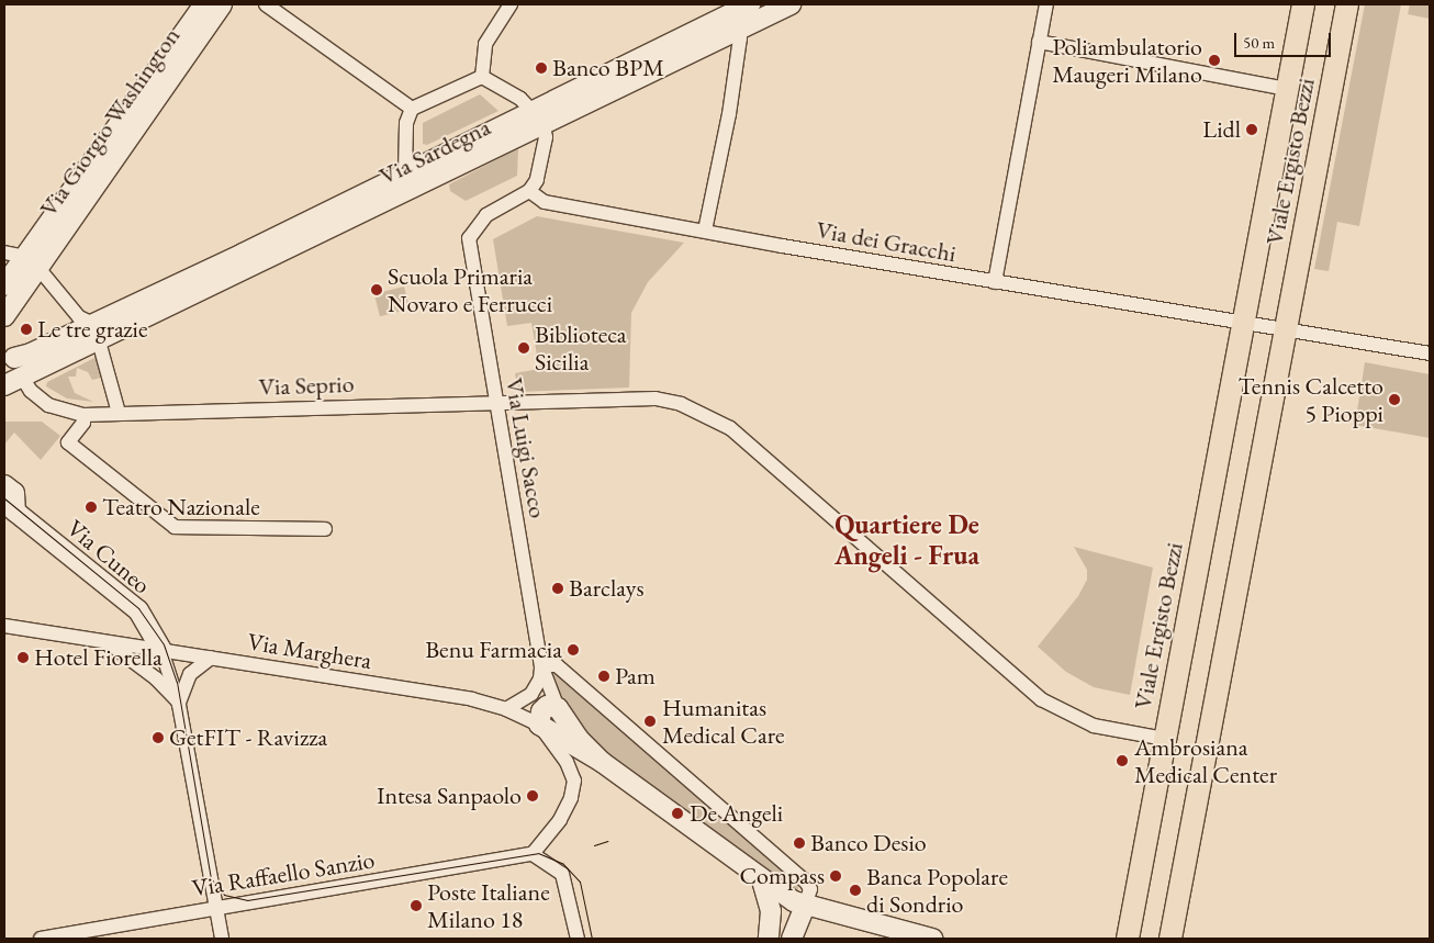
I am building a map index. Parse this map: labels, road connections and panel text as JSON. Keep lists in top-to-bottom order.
{
  "streets": {
    "main road": ["Viale Ergisto Bezzi"],
    "street": [
      "Via Giorgio Washington",
      "Via Sardegna",
      "Via dei Gracchi",
      "Via Seprio",
      "Via Luigi Sacco",
      "Via Cuneo",
      "Via Marghera",
      "Via Raffaello Sanzio"
    ]
  },
  "crossings": [
    ["Viale Ergisto Bezzi", "Via dei Gracchi"],
    ["Viale Ergisto Bezzi", "Via Seprio"],
    ["Via dei Gracchi", "Via Luigi Sacco"],
    ["Via Seprio", "Via Luigi Sacco"],
    ["Via Cuneo", "Via Marghera"]
  ],
  "districts": ["Quartiere De Angeli - Frua"],
  "places": [
    "Poliambulatorio Maugeri Milano",
    "Banco BPM",
    "Lidl",
    "Scuola Primaria Novaro e Ferrucci",
    "Le tre grazie",
    "Biblioteca Sicilia",
    "Tennis Calcetto 5 Pioppi",
    "Teatro Nazionale",
    "Barclays",
    "Benu Farmacia",
    "Hotel Fiorella",
    "Pam",
    "Humanitas Medical Care",
    "GetFIT - Ravizza",
    "Ambrosiana Medical Center",
    "Intesa Sanpaolo",
    "De Angeli",
    "Banco Desio",
    "Compass",
    "Banca Popolare di Sondrio",
    "Poste Italiane Milano 18"
  ],
  "scale_bar": "50 m"
}
